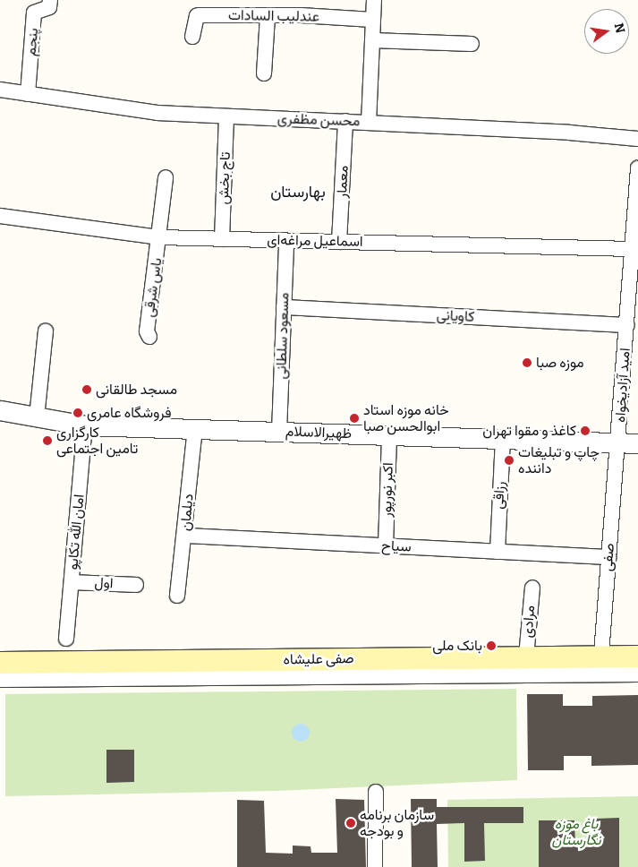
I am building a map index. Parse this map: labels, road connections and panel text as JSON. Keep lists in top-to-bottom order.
{
  "streets": {
    "main road": ["صفی علیشاه"],
    "street": [
      "عندلیب السادات",
      "پنجم",
      "محسن مظفری",
      "تاج بخش",
      "معمار",
      "اسماعیل مراغه‌ای",
      "یاس شرقی",
      "کاویانی",
      "مسعود سلطانی",
      "امید آزادیخواه",
      "ظهیرالاسلام",
      "اکبر نورپور",
      "رزاقی",
      "دیلمان",
      "امان الله تکاپو",
      "سیاح",
      "صفی",
      "اول",
      "مرادی"
    ]
  },
  "crossings": [
    ["پنجم", "محسن مظفری"],
    ["محسن مظفری", "تاج بخش"],
    ["محسن مظفری", "معمار"],
    ["تاج بخش", "اسماعیل مراغه‌ای"],
    ["معمار", "اسماعیل مراغه‌ای"],
    ["اسماعیل مراغه‌ای", "یاس شرقی"],
    ["اسماعیل مراغه‌ای", "مسعود سلطانی"],
    ["اسماعیل مراغه‌ای", "امید آزادیخواه"],
    ["کاویانی", "مسعود سلطانی"],
    ["کاویانی", "امید آزادیخواه"],
    ["مسعود سلطانی", "ظهیرالاسلام"],
    ["امید آزادیخواه", "ظهیرالاسلام"],
    ["امید آزادیخواه", "صفی"],
    ["ظهیرالاسلام", "اکبر نورپور"],
    ["ظهیرالاسلام", "رزاقی"],
    ["ظهیرالاسلام", "دیلمان"],
    ["ظهیرالاسلام", "امان الله تکاپو"],
    ["ظهیرالاسلام", "صفی"],
    ["اکبر نورپور", "سیاح"],
    ["رزاقی", "سیاح"],
    ["دیلمان", "سیاح"],
    ["امان الله تکاپو", "اول"],
    ["سیاح", "صفی"],
    ["صفی", "صفی علیشاه"],
    ["مرادی", "صفی علیشاه"]
  ],
  "districts": ["بهارستان"],
  "parks": ["باغ موزه نگارستان"],
  "places": [
    "موزه صبا",
    "مسجد طالقانی",
    "فروشگاه عامری",
    "خانه موزه استاد ابوالحسن صبا",
    "کاغذ و مقوا تهران",
    "کارگزاری تامین اجتماعی",
    "چاپ و تبلیغات داننده",
    "بانک ملی",
    "سازمان برنامه و بودجه"
  ],
  "north": "right"
}
